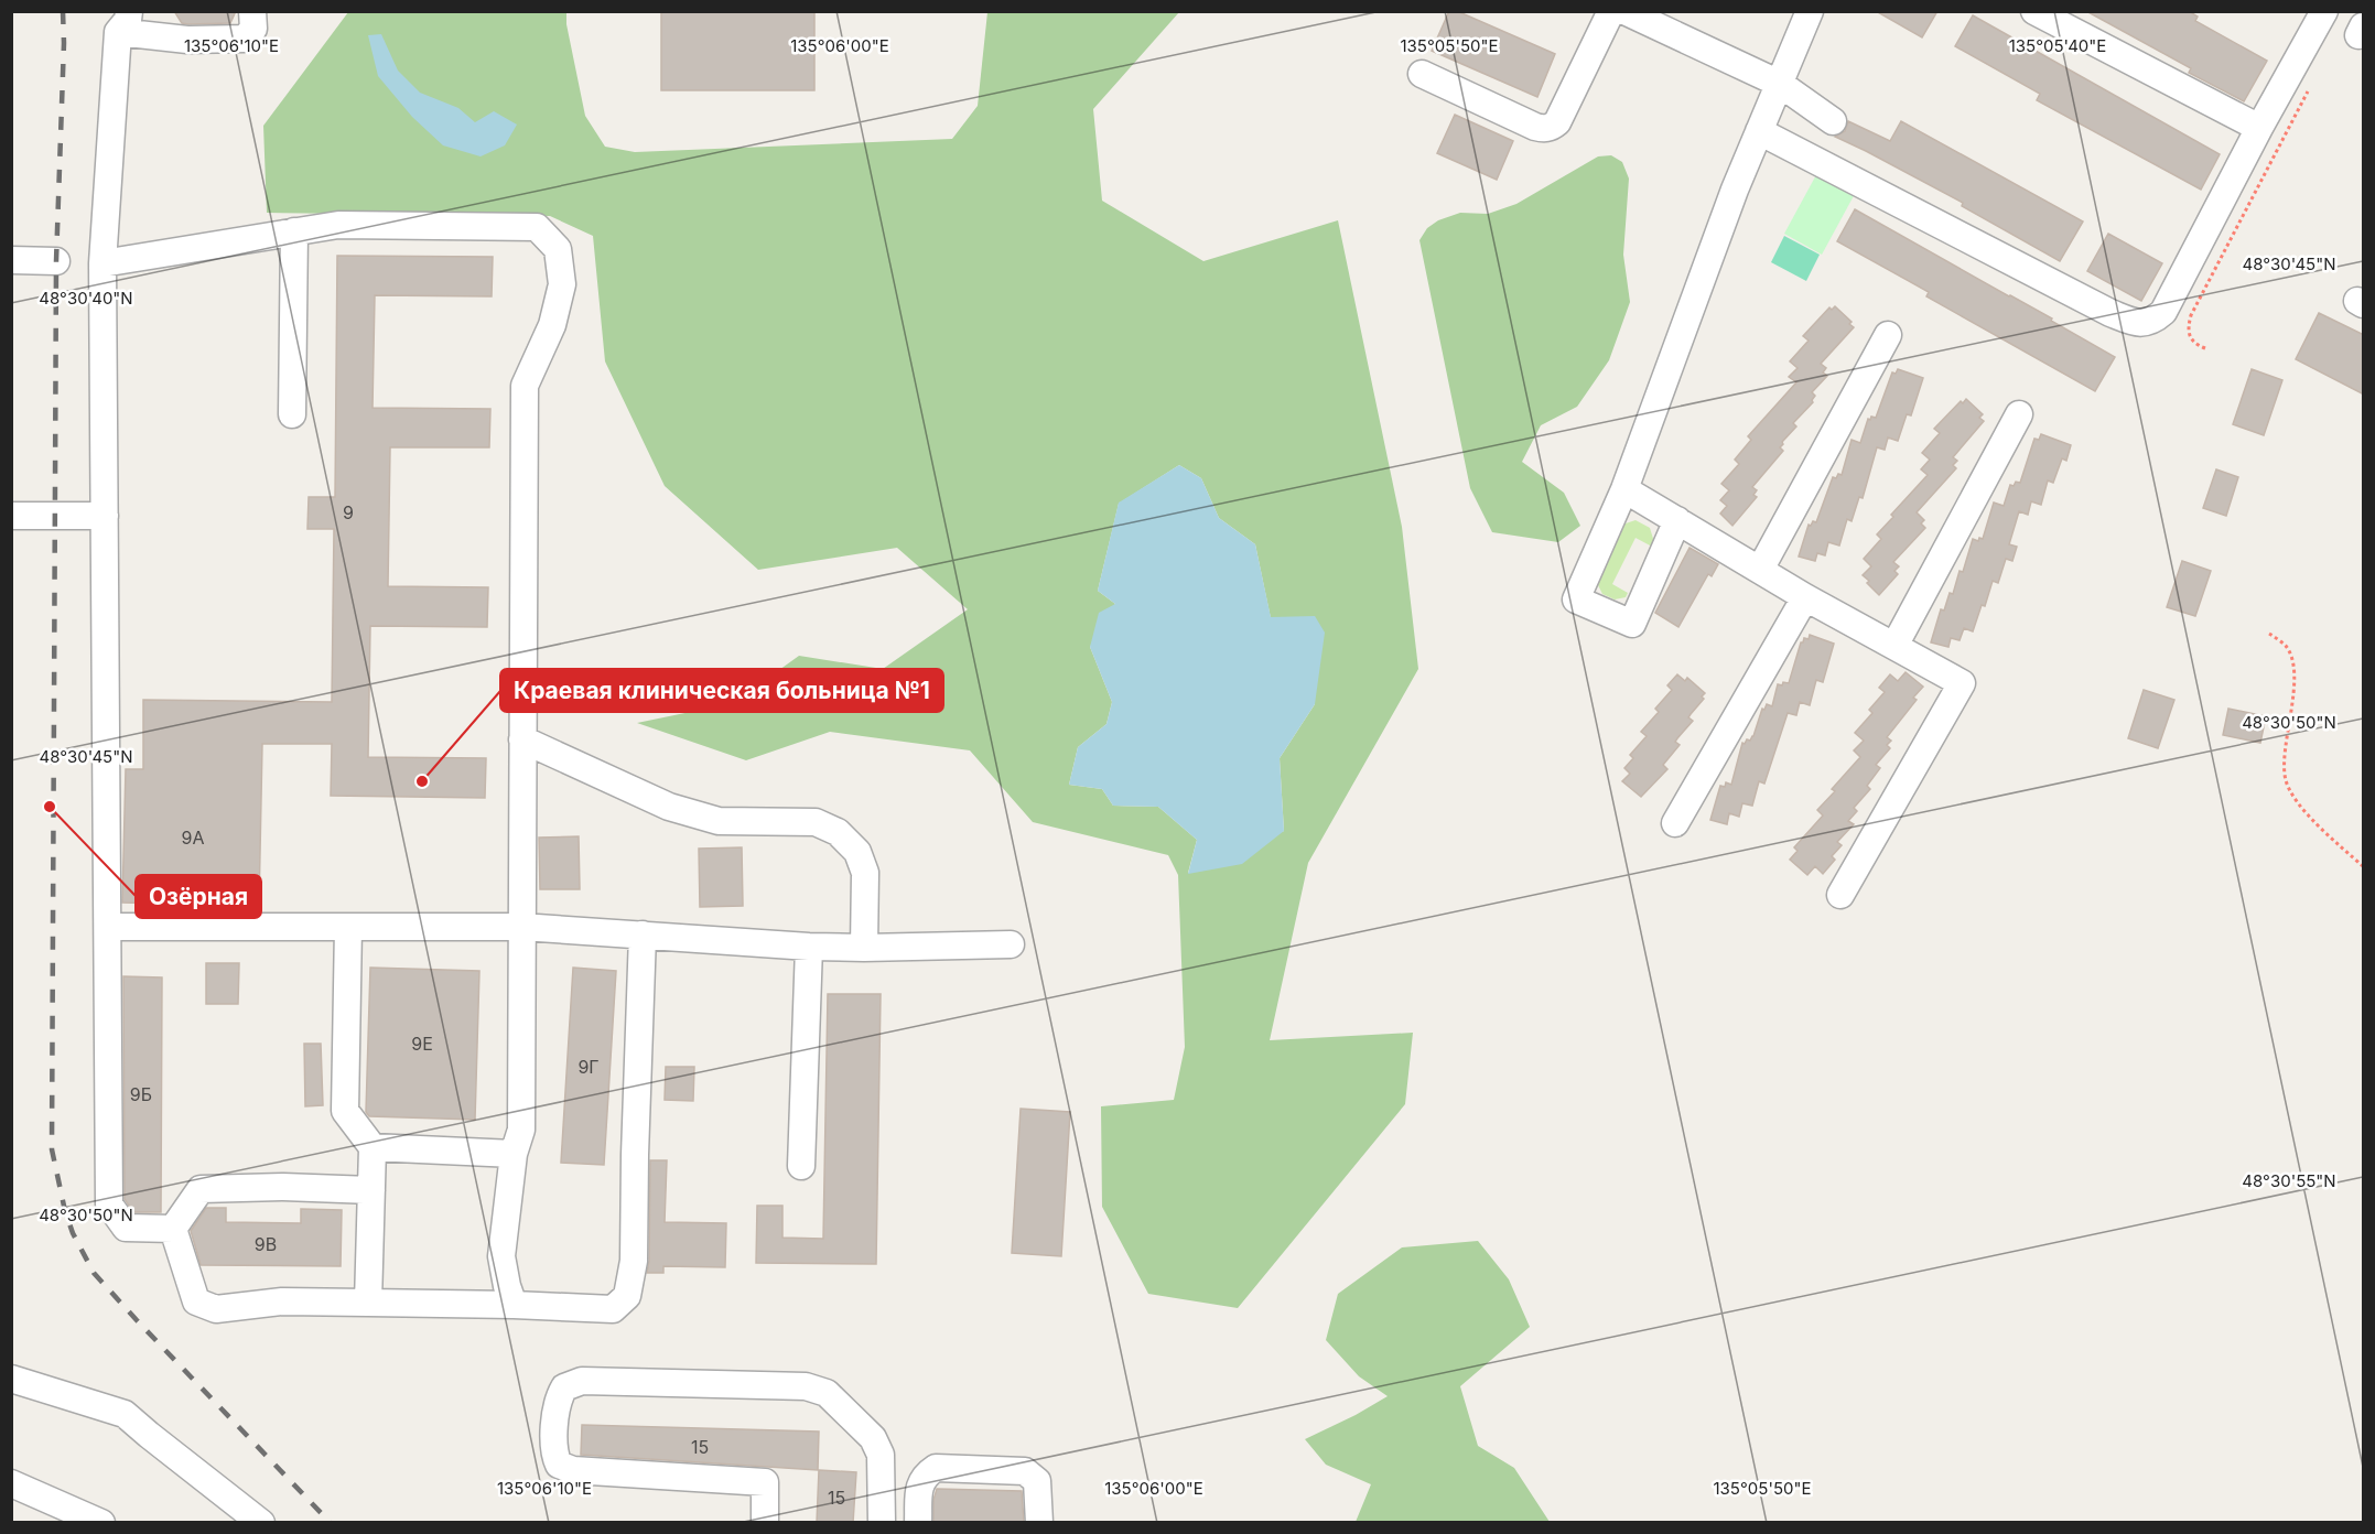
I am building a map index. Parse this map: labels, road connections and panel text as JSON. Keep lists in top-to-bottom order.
{
  "places": ["Краевая клиническая больница №1", "Озёрная"],
  "house_numbers": [
    "9",
    "9А",
    "9Е",
    "9Г",
    "9Б",
    "9В",
    "15",
    "15"
  ],
  "coordinates": [
    "135°06'10\"E",
    "135°06'00\"E",
    "135°05'50\"E",
    "135°05'40\"E",
    "48°30'45\"N",
    "48°30'40\"N",
    "48°30'50\"N",
    "48°30'55\"N"
  ]
}
